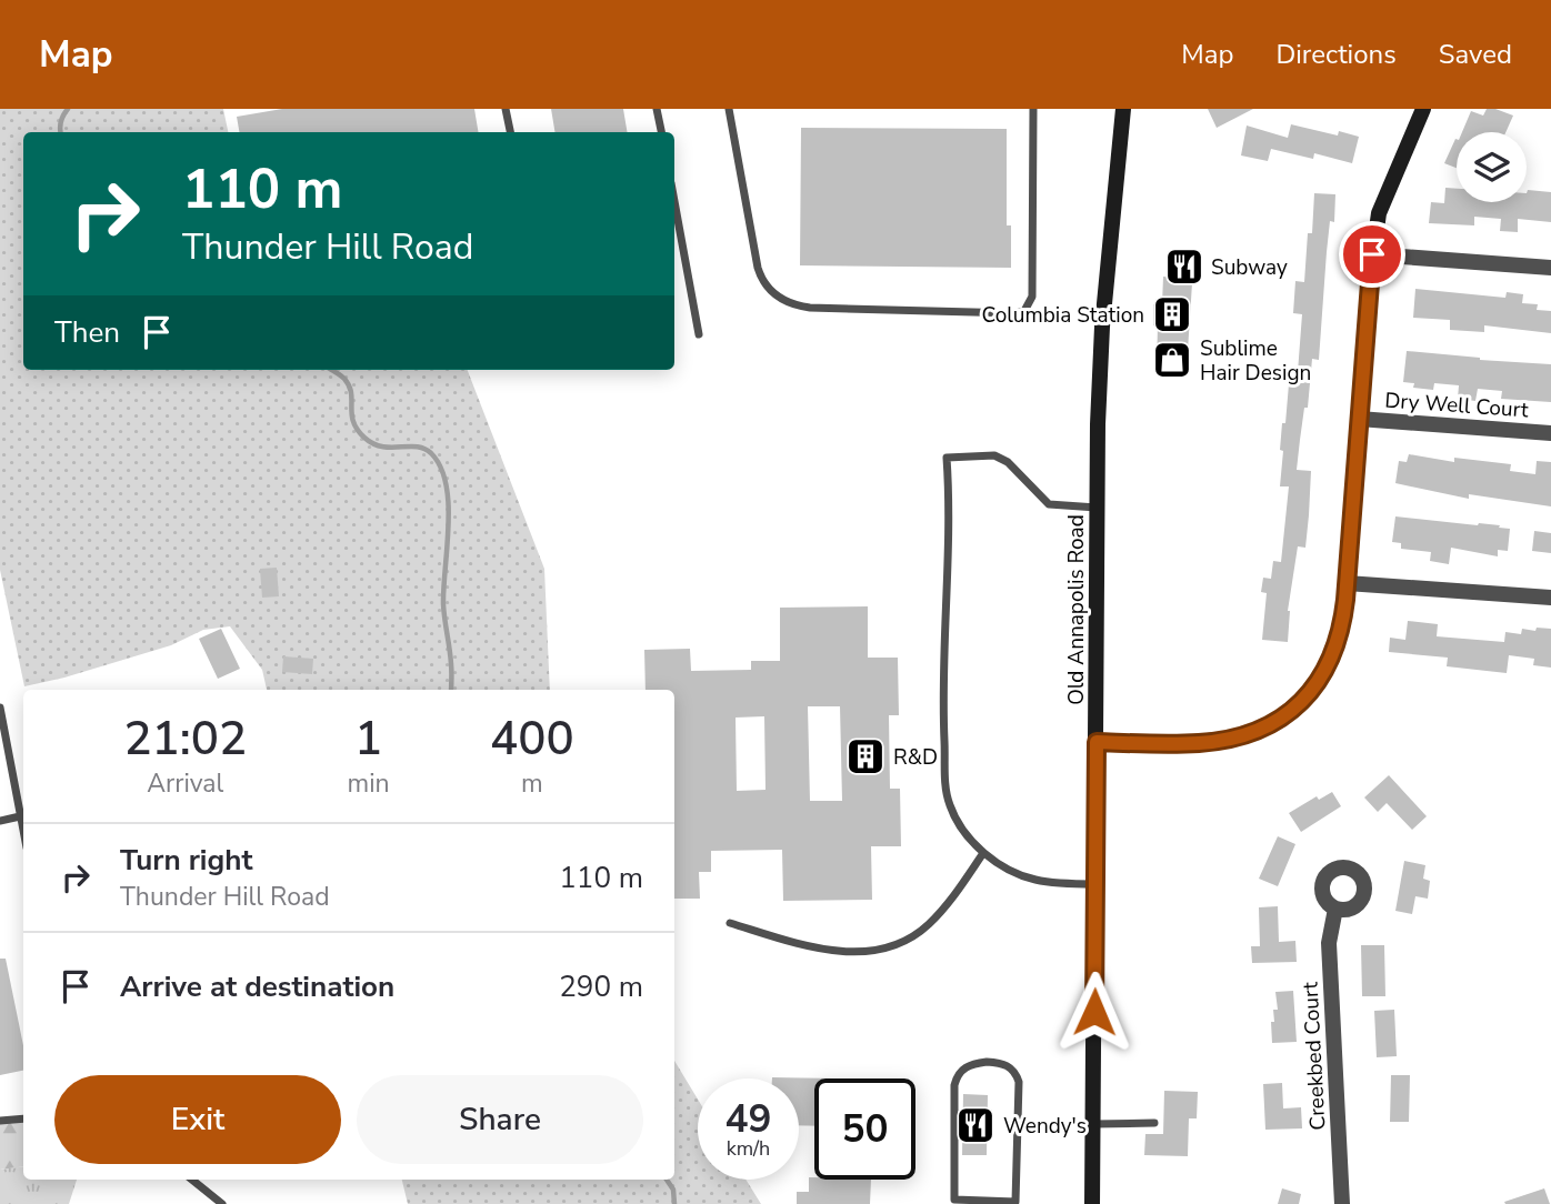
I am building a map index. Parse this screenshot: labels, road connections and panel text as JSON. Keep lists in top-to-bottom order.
{
  "streets": {
    "main road": ["Old Annapolis Road"],
    "street": ["Dry Well Court", "Creekbed Court"]
  },
  "places": {
    "restaurant": ["Subway", "Wendy's"],
    "building": ["Columbia Station", "R&D"],
    "shop": ["Sublime Hair Design"]
  },
  "page": {
    "header": "Map",
    "nav": ["Map", "Directions", "Saved"],
    "turn": ["110 m", "Thunder Hill Road"],
    "then": "Then",
    "eta": [
      "21:02",
      "Arrival",
      "1",
      "min",
      "400",
      "m"
    ],
    "list": [
      {
        "name": "Turn right",
        "note": "Thunder Hill Road",
        "value": "110 m"
      },
      {
        "name": "Arrive at destination",
        "value": "290 m"
      }
    ],
    "buttons": ["Exit", "Share"],
    "speed": "49 km/h",
    "limit": "50"
  }
}
